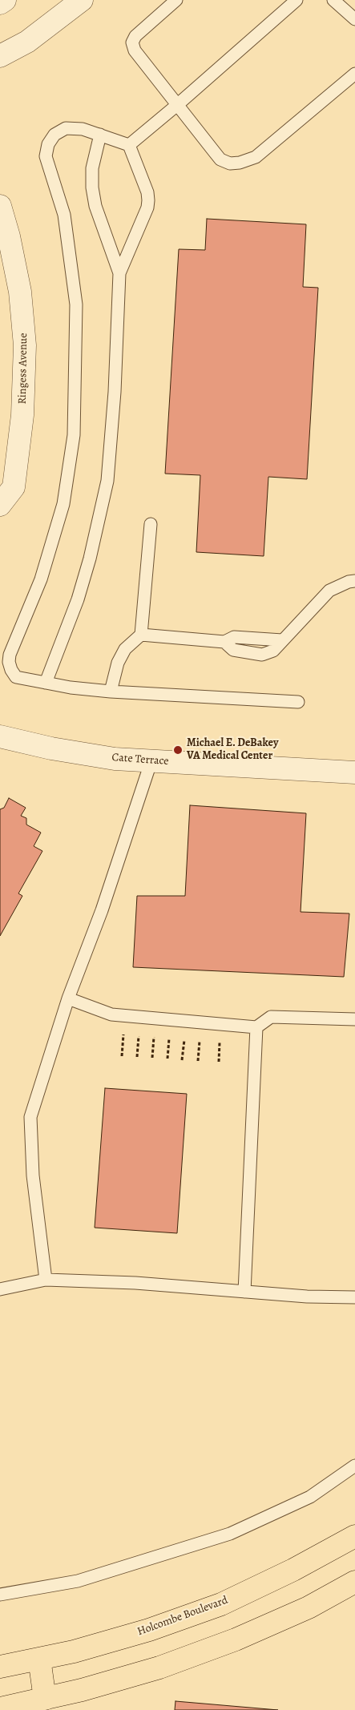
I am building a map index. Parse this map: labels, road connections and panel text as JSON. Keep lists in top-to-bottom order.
{
  "streets": {
    "main road": ["Holcombe Boulevard"],
    "street": ["Ringess Avenue", "Cate Terrace"]
  },
  "places": ["Michael E. DeBakey VA Medical Center"]
}
